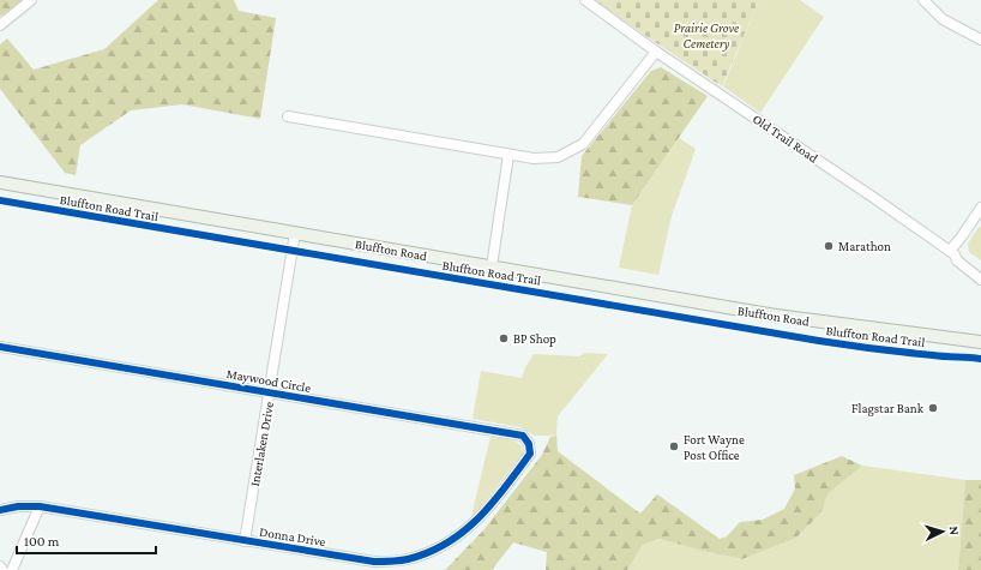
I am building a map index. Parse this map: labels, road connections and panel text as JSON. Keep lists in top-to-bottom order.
{
  "streets": {
    "main road": ["Bluffton Road"],
    "street": [
      "Old Trail Road",
      "Maywood Circle",
      "Interlaken Drive",
      "Donna Drive"
    ],
    "cycle path": ["Bluffton Road Trail"]
  },
  "crossings": [
    ["Bluffton Road", "Interlaken Drive"],
    ["Maywood Circle", "Interlaken Drive"],
    ["Maywood Circle", "Donna Drive"],
    ["Interlaken Drive", "Donna Drive"]
  ],
  "parks": ["Prairie Grove Cemetery"],
  "places": [
    "Marathon",
    "BP Shop",
    "Flagstar Bank",
    "Fort Wayne Post Office"
  ],
  "scale_bar": "100 m",
  "north": "right"
}
